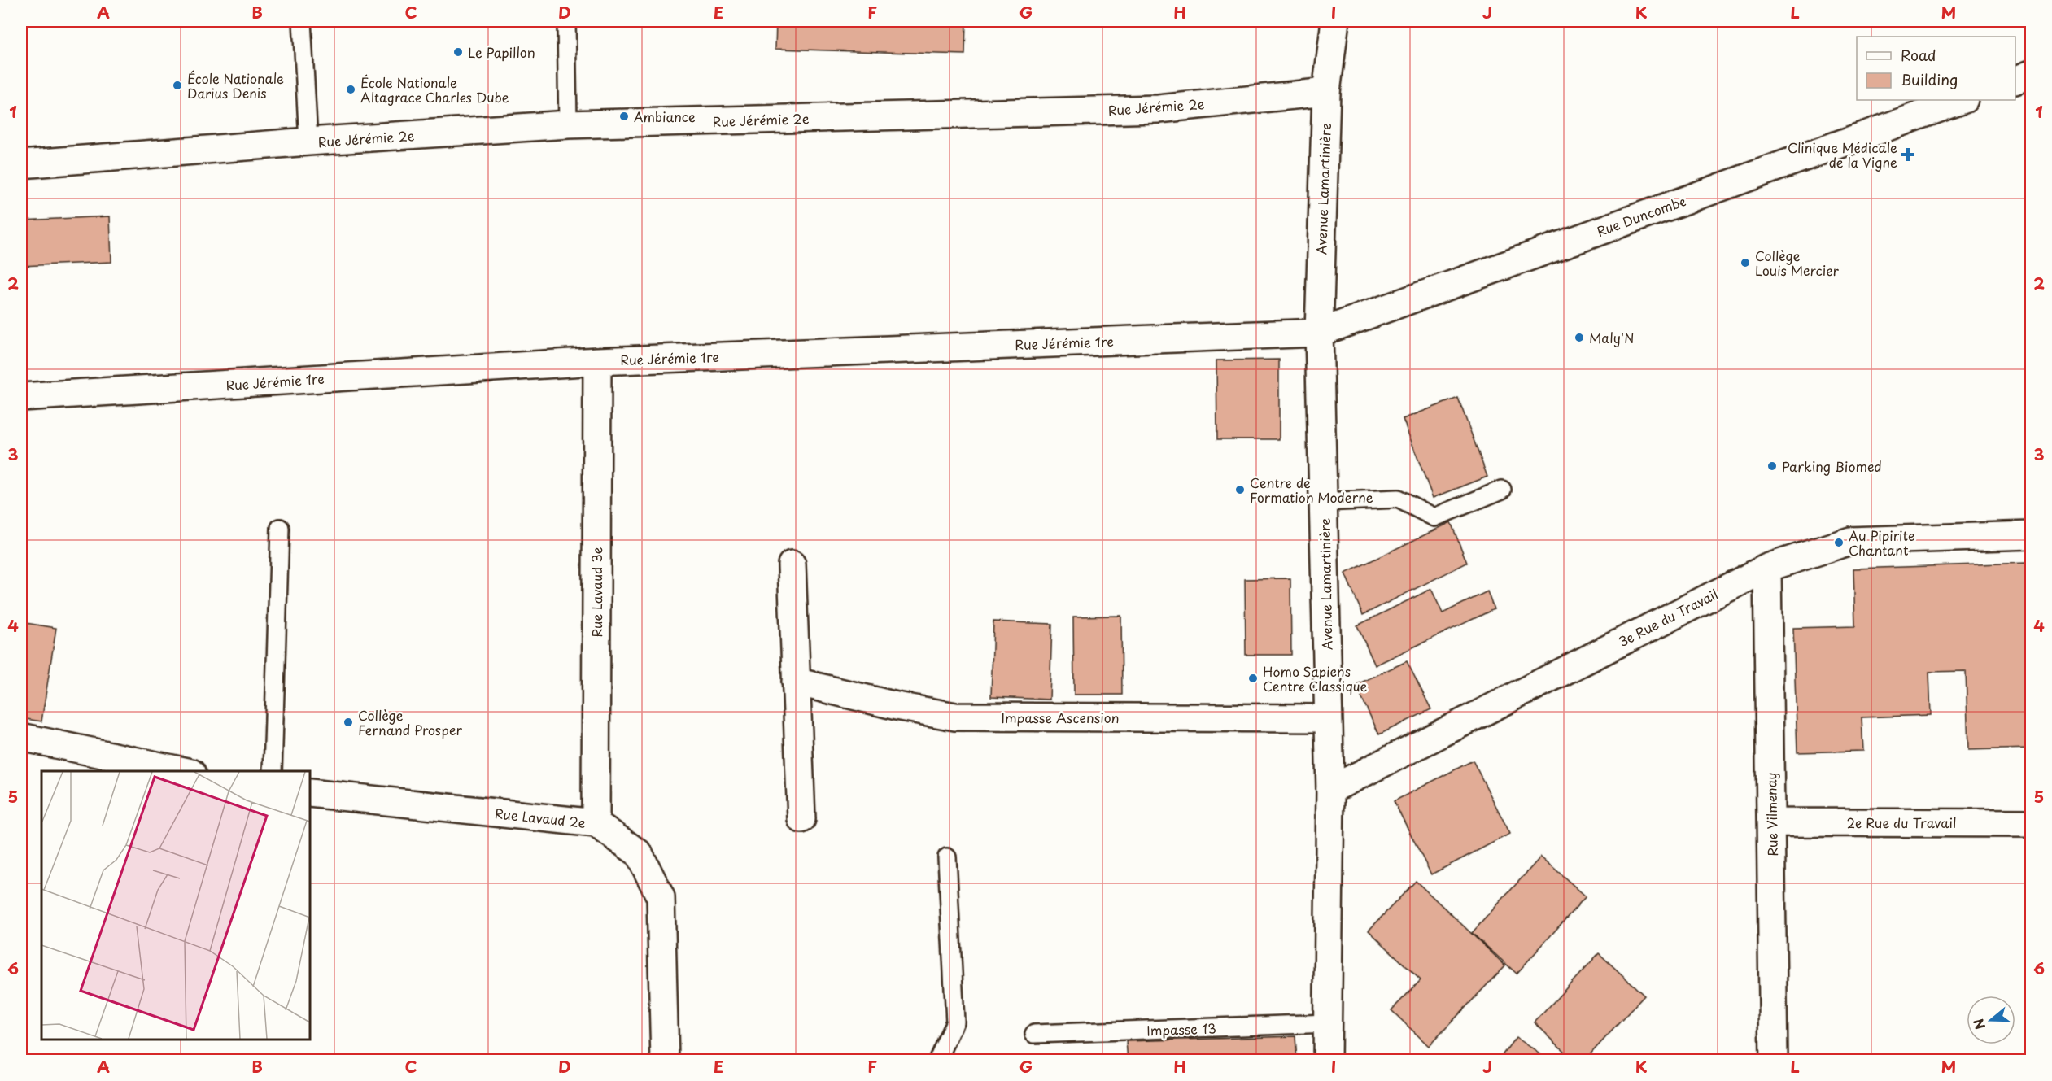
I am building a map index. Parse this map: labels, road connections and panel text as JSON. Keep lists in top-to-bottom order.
{
  "streets": {
    "street": [
      "Rue Jérémie 2e",
      "Avenue Lamartinière",
      "Rue Duncombe",
      "Rue Jérémie 1re",
      "Rue Lavaud 3e",
      "3e Rue du Travail",
      "Impasse Ascension",
      "Rue Vilmenay",
      "Rue Lavaud 2e",
      "2e Rue du Travail"
    ],
    "lane": ["Impasse 13"]
  },
  "crossings": [
    ["Rue Jérémie 2e", "Avenue Lamartinière"],
    ["Avenue Lamartinière", "Rue Duncombe"],
    ["Avenue Lamartinière", "Rue Jérémie 1re"],
    ["Avenue Lamartinière", "3e Rue du Travail"],
    ["Avenue Lamartinière", "Impasse Ascension"],
    ["Avenue Lamartinière", "Impasse 13"],
    ["Rue Duncombe", "Rue Jérémie 1re"],
    ["Rue Jérémie 1re", "Rue Lavaud 3e"],
    ["Rue Lavaud 3e", "Rue Lavaud 2e"],
    ["3e Rue du Travail", "Rue Vilmenay"],
    ["Rue Vilmenay", "2e Rue du Travail"]
  ],
  "places": {
    "other": [
      "Le Papillon",
      "École Nationale Darius Denis",
      "École Nationale Altagrace Charles Dube",
      "Ambiance",
      "Collège Louis Mercier",
      "Maly'N",
      "Parking Biomed",
      "Centre de Formation Moderne",
      "Au Pipirite Chantant",
      "Homo Sapiens Centre Classique",
      "Collège Fernand Prosper"
    ],
    "health": ["Clinique Médicale de la Vigne"]
  },
  "legend": ["Road", "Building"],
  "north": "left",
  "grid": {
    "columns": [
      "A",
      "B",
      "C",
      "D",
      "E",
      "F",
      "G",
      "H",
      "I",
      "J",
      "K",
      "L",
      "M"
    ],
    "rows": [
      "1",
      "2",
      "3",
      "4",
      "5",
      "6"
    ]
  }
}
